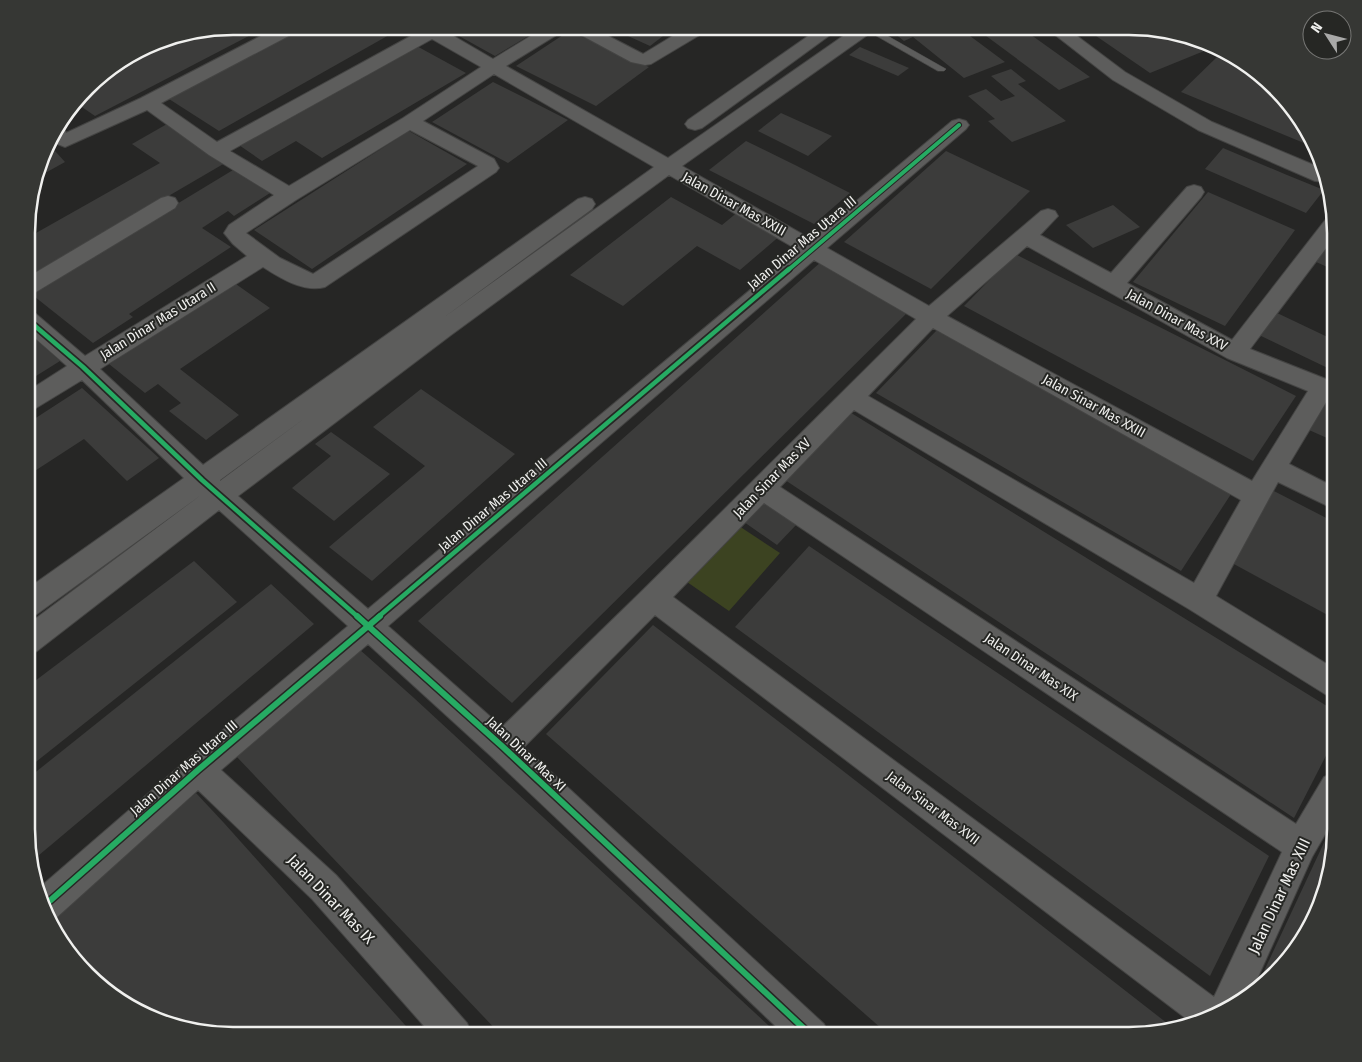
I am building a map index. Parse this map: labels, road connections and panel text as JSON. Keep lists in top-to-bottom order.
{
  "streets": {
    "street": [
      "Jalan Dinar Mas XXIII",
      "Jalan Dinar Mas Utara III",
      "Jalan Dinar Mas XXV",
      "Jalan Dinar Mas Utara II",
      "Jalan Sinar Mas XXIII",
      "Jalan Sinar Mas XV",
      "Jalan Dinar Mas XIX",
      "Jalan Dinar Mas XI",
      "Jalan Sinar Mas XVII",
      "Jalan Dinar Mas XIII",
      "Jalan Dinar Mas IX"
    ]
  },
  "crossings": [
    ["Jalan Dinar Mas XXIII", "Jalan Dinar Mas Utara III"],
    ["Jalan Dinar Mas XXIII", "Jalan Sinar Mas XXIII"],
    ["Jalan Dinar Mas XXIII", "Jalan Sinar Mas XV"],
    ["Jalan Dinar Mas Utara III", "Jalan Dinar Mas XI"],
    ["Jalan Dinar Mas Utara III", "Jalan Dinar Mas IX"],
    ["Jalan Dinar Mas XXV", "Jalan Sinar Mas XV"],
    ["Jalan Dinar Mas Utara II", "Jalan Dinar Mas XI"],
    ["Jalan Sinar Mas XXIII", "Jalan Sinar Mas XV"],
    ["Jalan Sinar Mas XV", "Jalan Dinar Mas XIX"],
    ["Jalan Sinar Mas XV", "Jalan Dinar Mas XI"],
    ["Jalan Sinar Mas XV", "Jalan Sinar Mas XVII"],
    ["Jalan Dinar Mas XIX", "Jalan Dinar Mas XIII"]
  ],
  "north": "top left"
}
